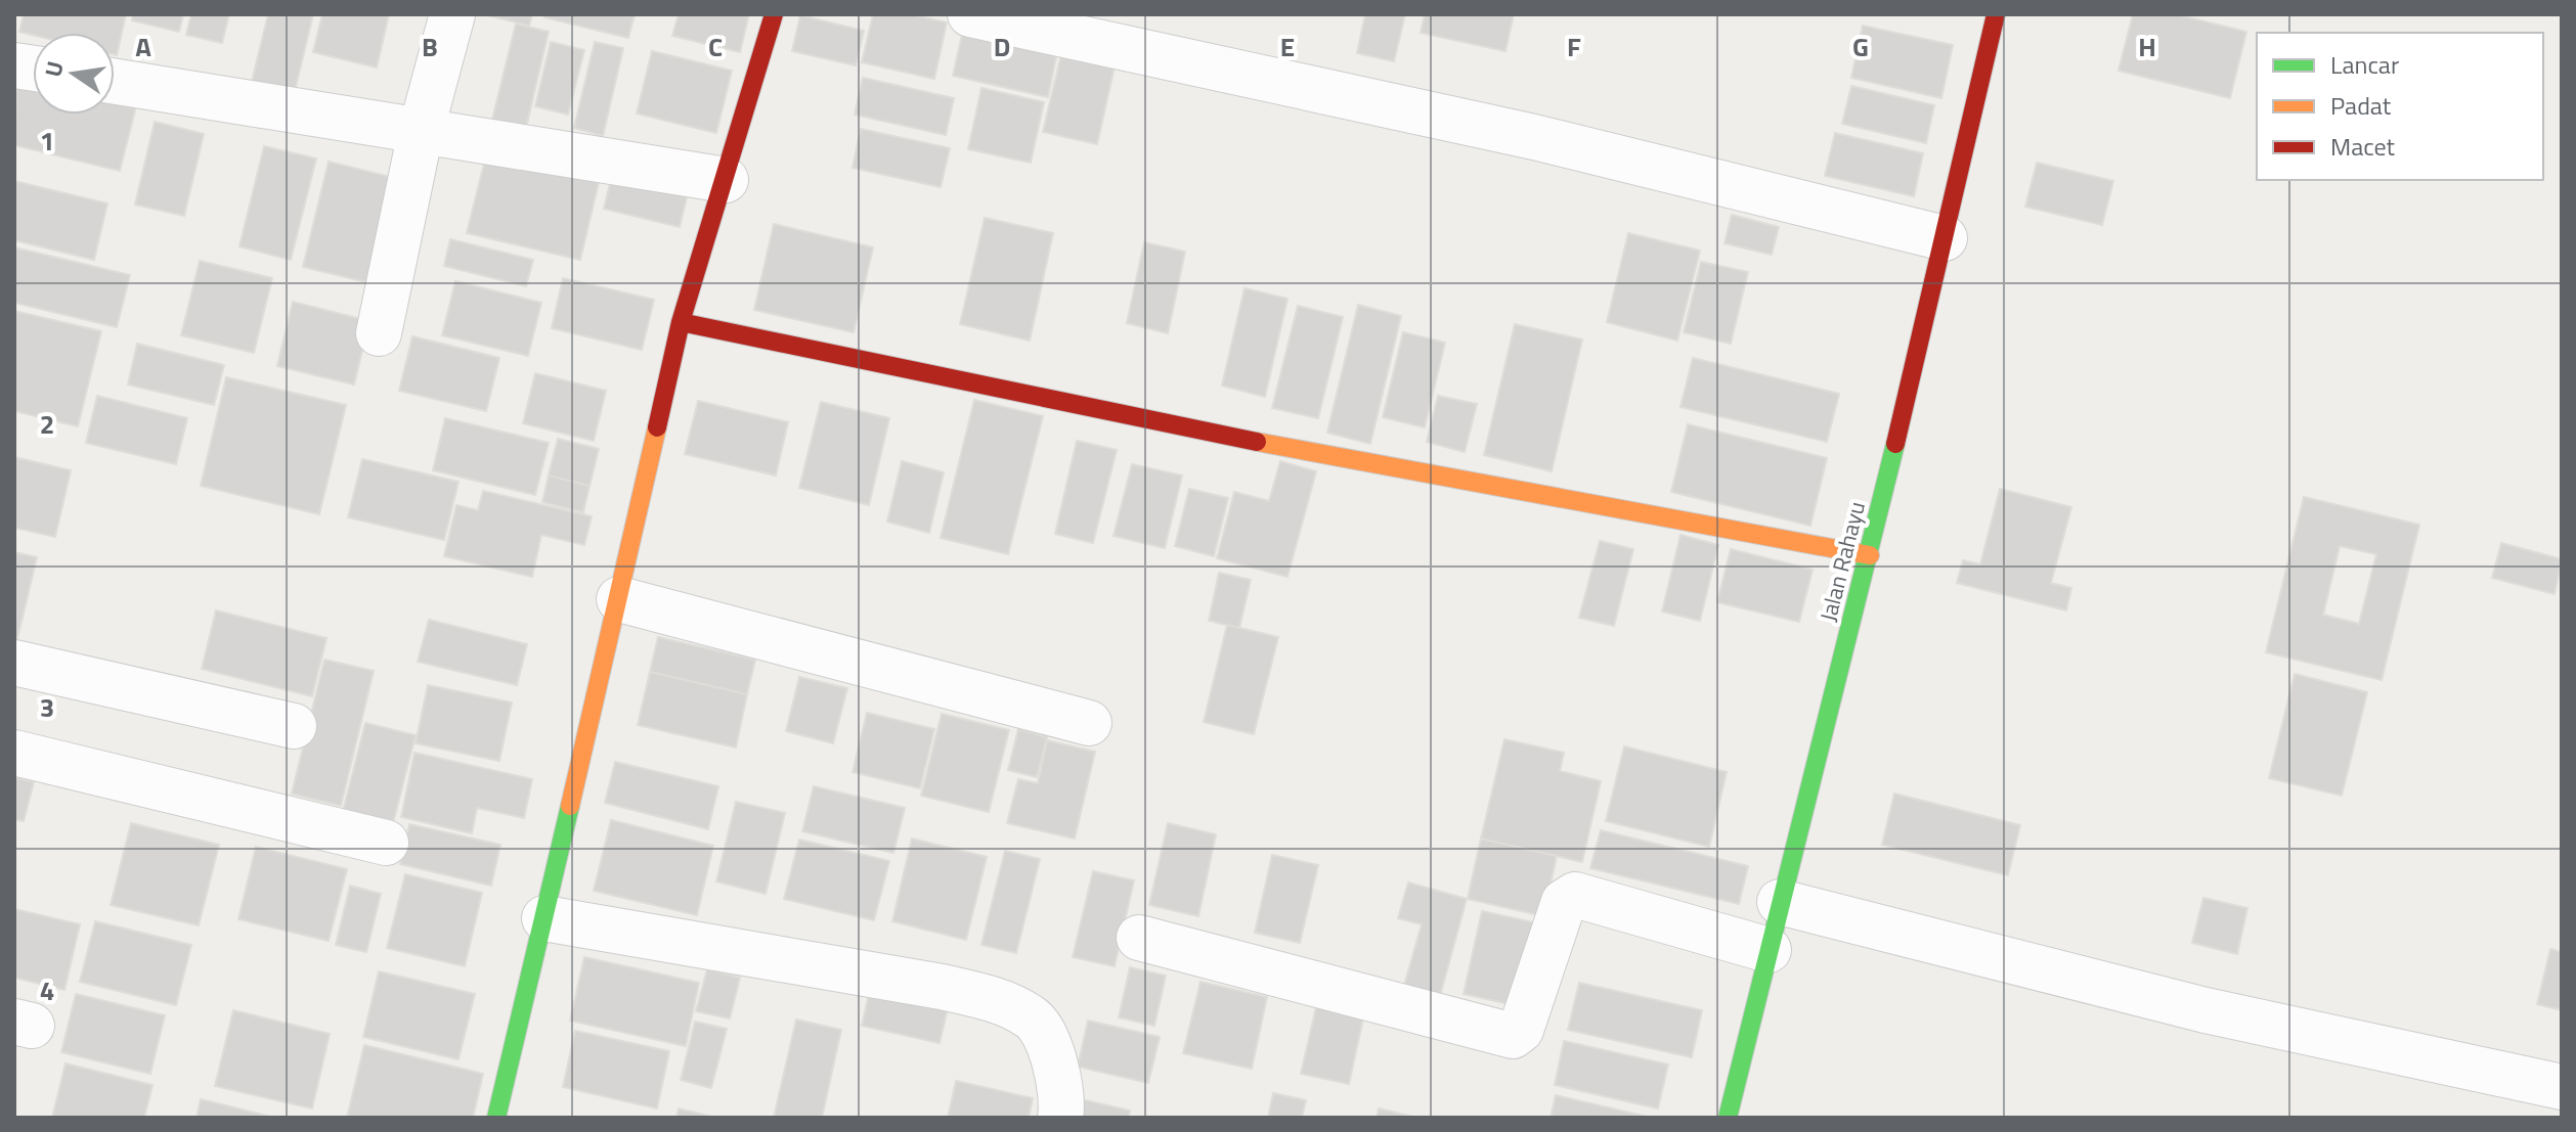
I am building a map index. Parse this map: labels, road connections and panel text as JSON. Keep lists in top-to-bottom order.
{
  "streets": {
    "street": ["Jalan Rahayu"]
  },
  "legend": ["Lancar", "Padat", "Macet"],
  "north": "left",
  "grid": {
    "columns": [
      "A",
      "B",
      "C",
      "D",
      "E",
      "F",
      "G",
      "H"
    ],
    "rows": [
      "1",
      "2",
      "3",
      "4"
    ]
  }
}
